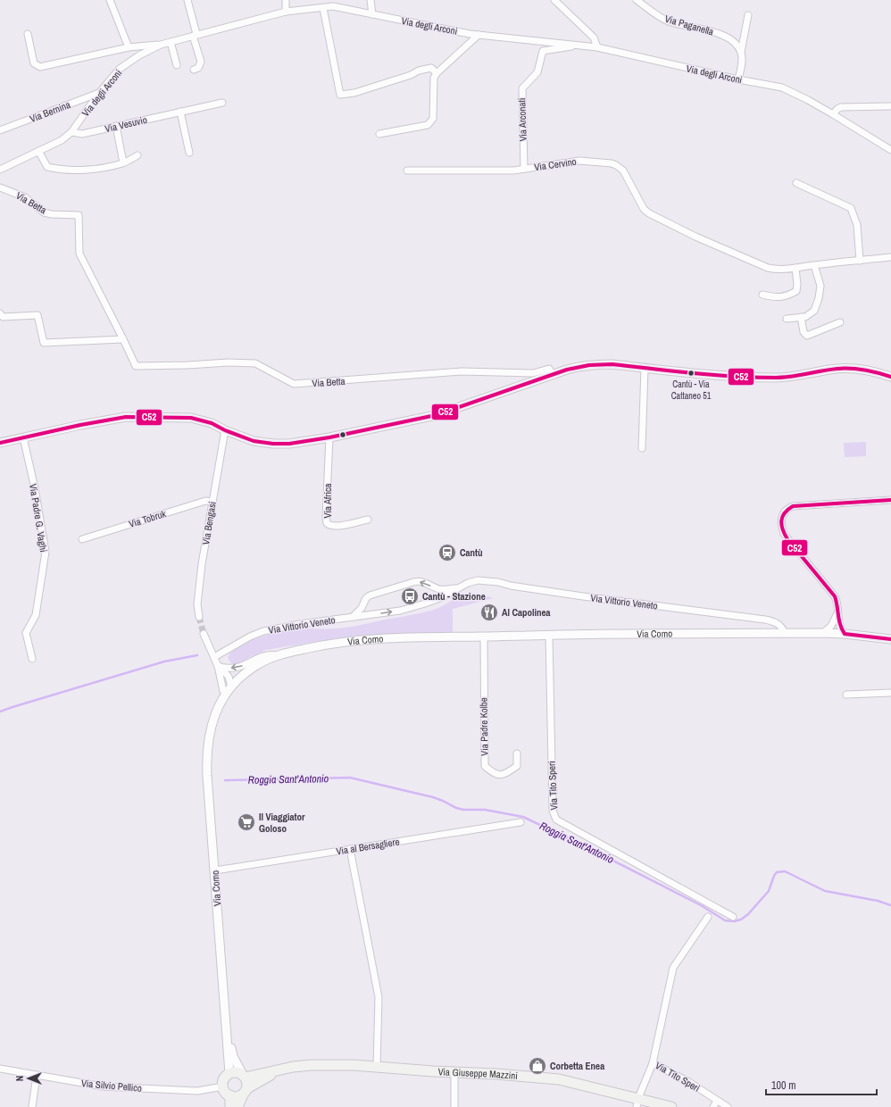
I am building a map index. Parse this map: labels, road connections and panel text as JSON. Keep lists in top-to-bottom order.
{
  "streets": {
    "main road": ["Via Giuseppe Mazzini"],
    "street": [
      "Via Paganella",
      "Via degli Arconi",
      "Via Bernina",
      "Via Arconati",
      "Via Vesuvio",
      "Via Cervino",
      "Via Betta",
      "Via Africa",
      "Via Padre G. Vaghi",
      "Via Tobruk",
      "Via Bengasi",
      "Via Vittorio Veneto",
      "Via Como",
      "Via Padre Kolbe",
      "Via Tito Speri",
      "Via al Bersagliere",
      "Via Silvio Pellico"
    ]
  },
  "crossings": [
    ["Via degli Arconi", "Via Bernina"],
    ["Via degli Arconi", "Via Arconati"],
    ["Via degli Arconi", "Via Vesuvio"],
    ["Via Arconati", "Via Cervino"],
    ["Via Tobruk", "Via Bengasi"],
    ["Via Vittorio Veneto", "Via Como"],
    ["Via Como", "Via Padre Kolbe"],
    ["Via Como", "Via Tito Speri"],
    ["Via Como", "Via al Bersagliere"],
    ["Via Como", "Via Giuseppe Mazzini"],
    ["Via Como", "Via Silvio Pellico"],
    ["Via Giuseppe Mazzini", "Via Silvio Pellico"]
  ],
  "water": ["Roggia Sant'Antonio"],
  "places": {
    "other": ["Cantù - Via Cattaneo 51"],
    "station": ["Cantù"],
    "bus stop": ["Cantù - Stazione"],
    "restaurant": ["Al Capolinea"],
    "supermarket": ["Il Viaggiator Goloso"],
    "shop": ["Corbetta Enea"]
  },
  "lines": ["transit line C52"],
  "scale_bar": "100 m",
  "north": "left"
}
